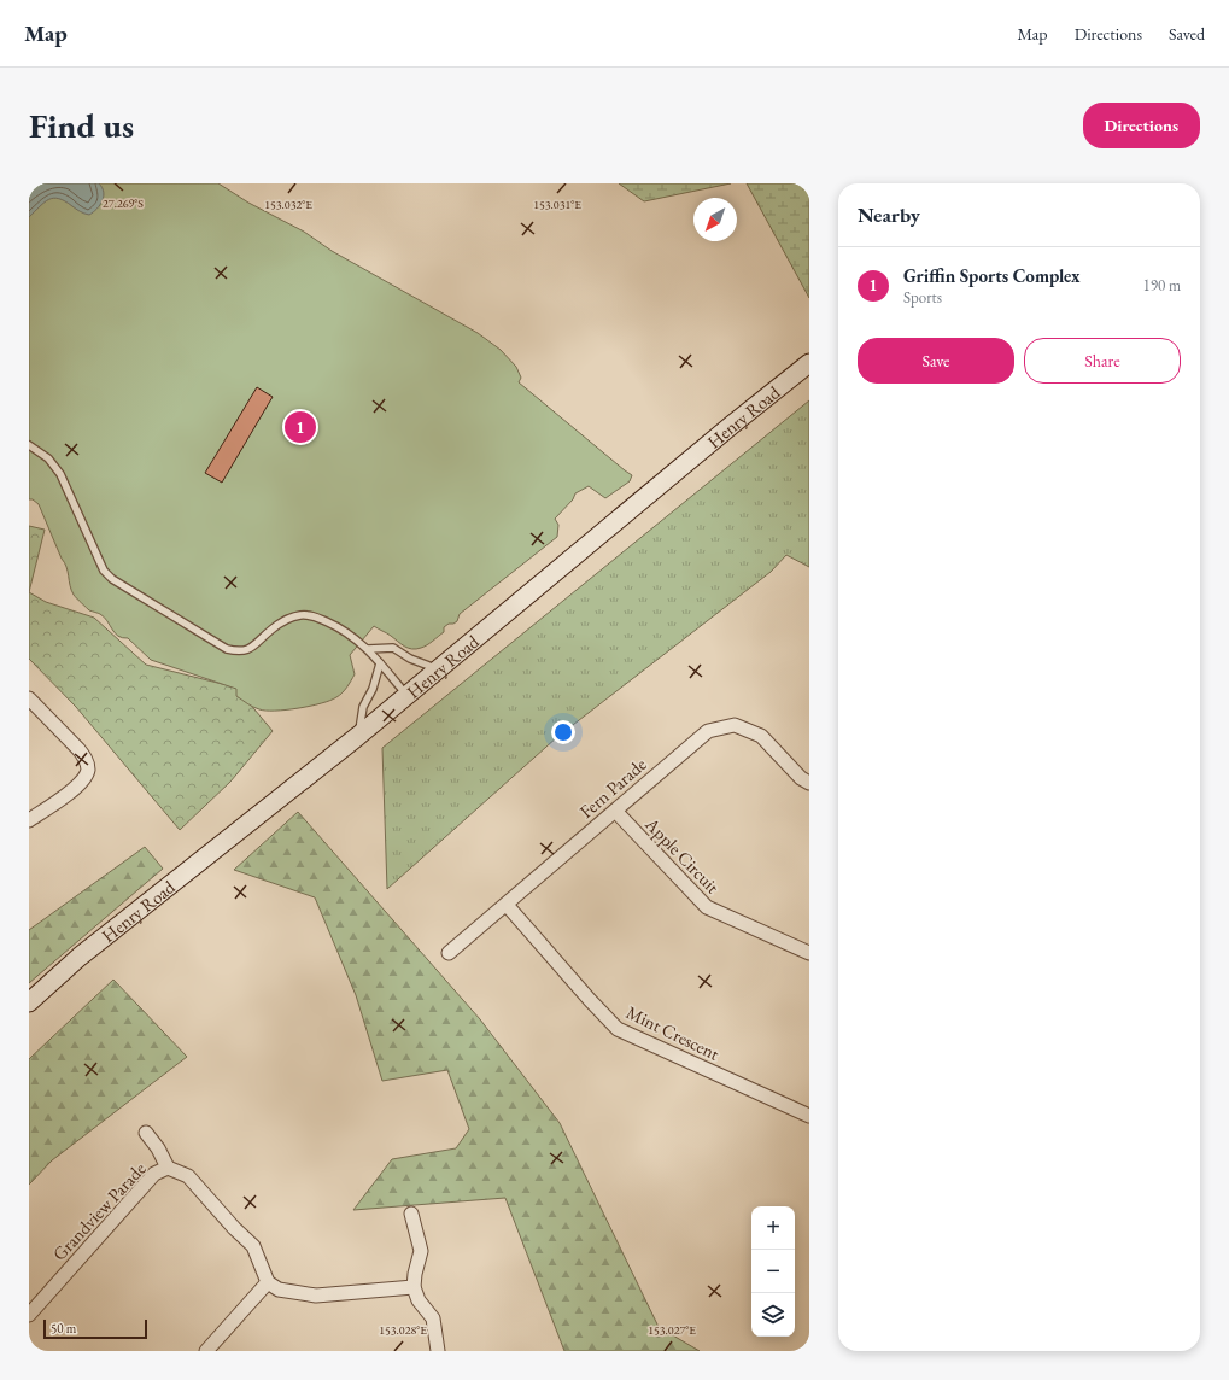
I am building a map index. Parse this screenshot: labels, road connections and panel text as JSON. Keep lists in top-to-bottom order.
{
  "streets": {
    "main road": ["Henry Road"],
    "street": [
      "Fern Parade",
      "Apple Circuit",
      "Mint Crescent",
      "Grandview Parade"
    ]
  },
  "crossings": [
    ["Fern Parade", "Apple Circuit"],
    ["Fern Parade", "Mint Crescent"]
  ],
  "scale_bar": "50 m",
  "north": "bottom left",
  "page": {
    "header": "Map",
    "nav": ["Map", "Directions", "Saved"],
    "buttons": [
      "Directions",
      ["Save", "Share"]
    ],
    "title": "Find us",
    "heading": "Nearby",
    "list": [
      {
        "mark": "1",
        "name": "Griffin Sports Complex",
        "note": "Sports",
        "value": "190 m"
      }
    ],
    "pins": "1",
    "map_buttons": ["+", "−"],
    "scale": "50 m"
  },
  "coordinates": [
    "27.269°S",
    "153.032°E",
    "153.031°E",
    "153.028°E",
    "153.027°E"
  ]
}
